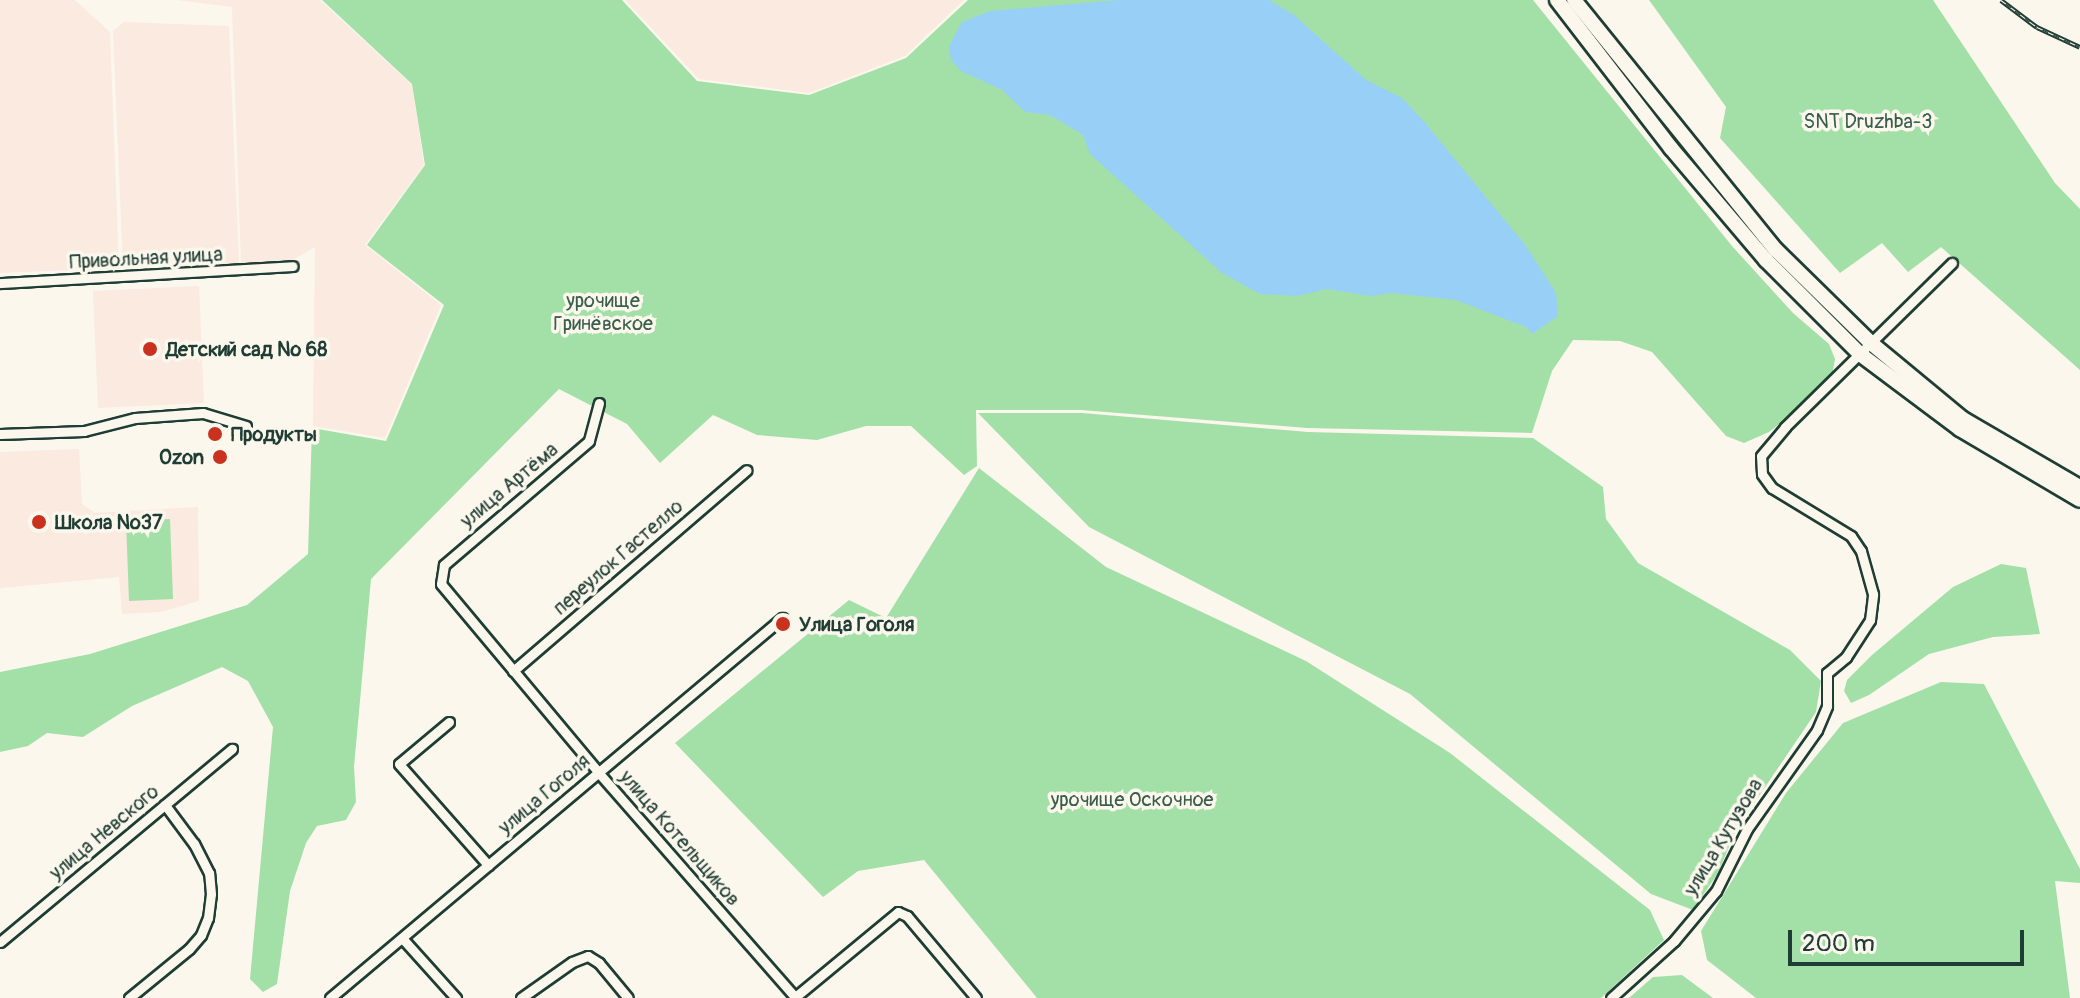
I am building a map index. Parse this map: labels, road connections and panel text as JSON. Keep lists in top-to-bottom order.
{
  "streets": {
    "street": [
      "Привольная улица",
      "улица Артёма",
      "переулок Гастелло",
      "улица Гоголя",
      "улица Невского",
      "улица Кутузова",
      "улица Котельщиков"
    ]
  },
  "crossings": [
    ["улица Артёма", "улица Котельщиков"],
    ["переулок Гастелло", "улица Котельщиков"],
    ["улица Гоголя", "улица Котельщиков"]
  ],
  "parks": ["SNT Druzhba-3", "урочище Гринёвское", "урочище Оскочное"],
  "places": [
    "Детский сад № 68",
    "Продукты",
    "Ozon",
    "Школа №37",
    "Улица Гоголя"
  ],
  "scale_bar": "200 m"
}
